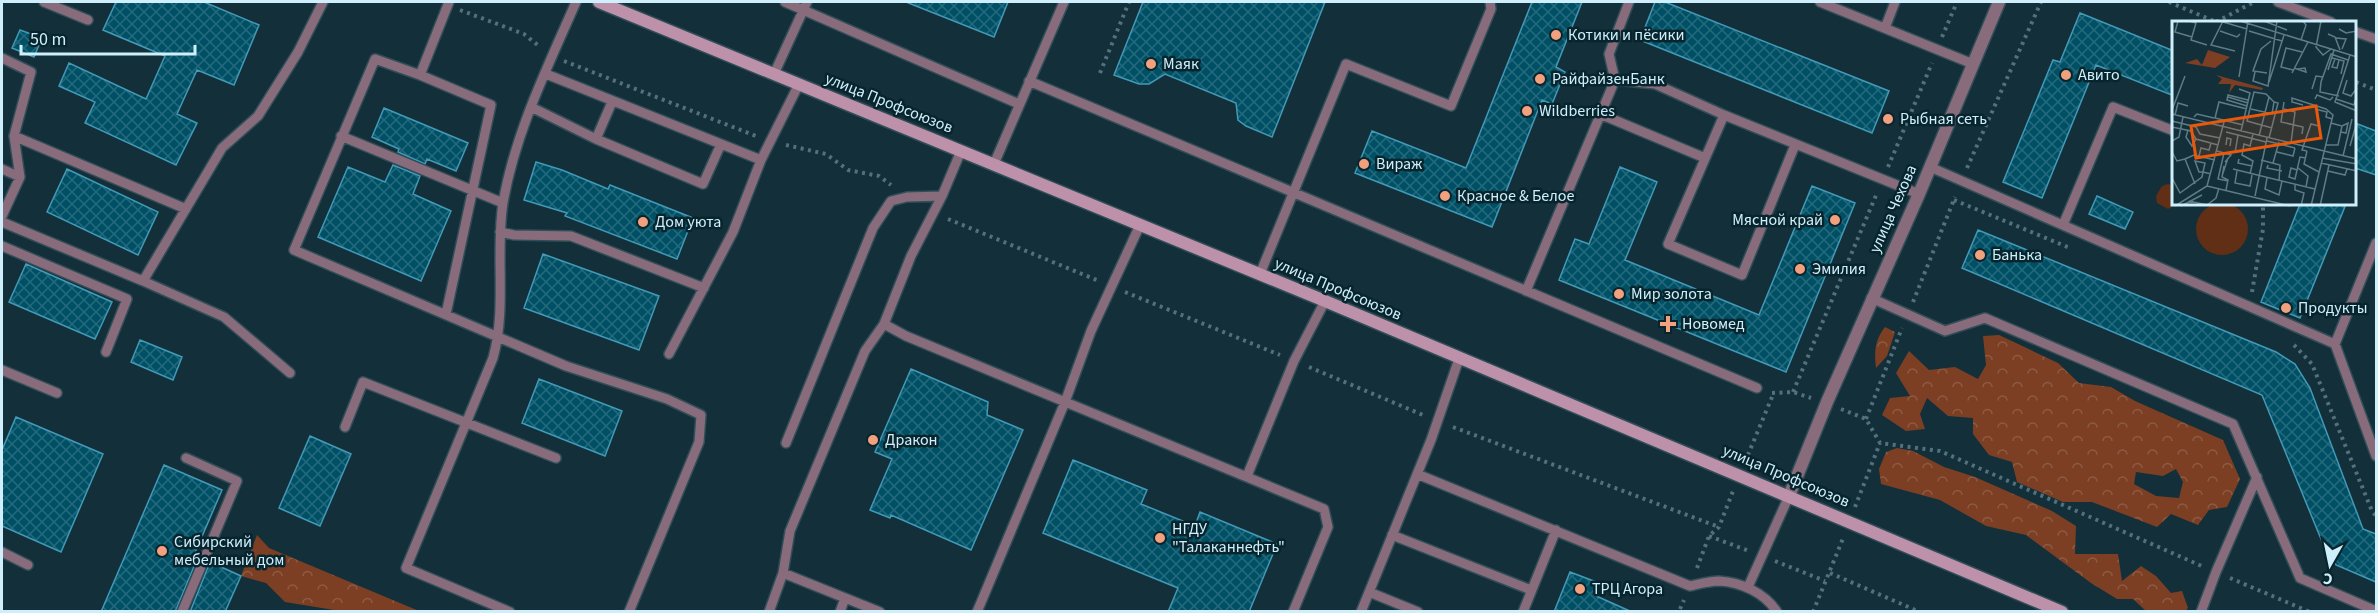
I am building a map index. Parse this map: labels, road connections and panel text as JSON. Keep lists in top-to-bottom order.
{
  "streets": {
    "main road": ["улица Профсоюзов"],
    "street": ["улица Чехова"]
  },
  "crossings": [
    ["улица Профсоюзов", "улица Чехова"]
  ],
  "places": {
    "other": [
      "Котики и пёсики",
      "Маяк",
      "Авито",
      "РайфайзенБанк",
      "Wildberries",
      "Рыбная сеть",
      "Вираж",
      "Красное & Белое",
      "Мясной край",
      "Дом уюта",
      "Банька",
      "Эмилия",
      "Мир золота",
      "Продукты",
      "Дракон",
      "НГДУ \"Талаканнефть\"",
      "Сибирский мебельный дом",
      "ТРЦ Агора"
    ],
    "health": ["Новомед"]
  },
  "scale_bar": "50 m",
  "north": "bottom"
}
